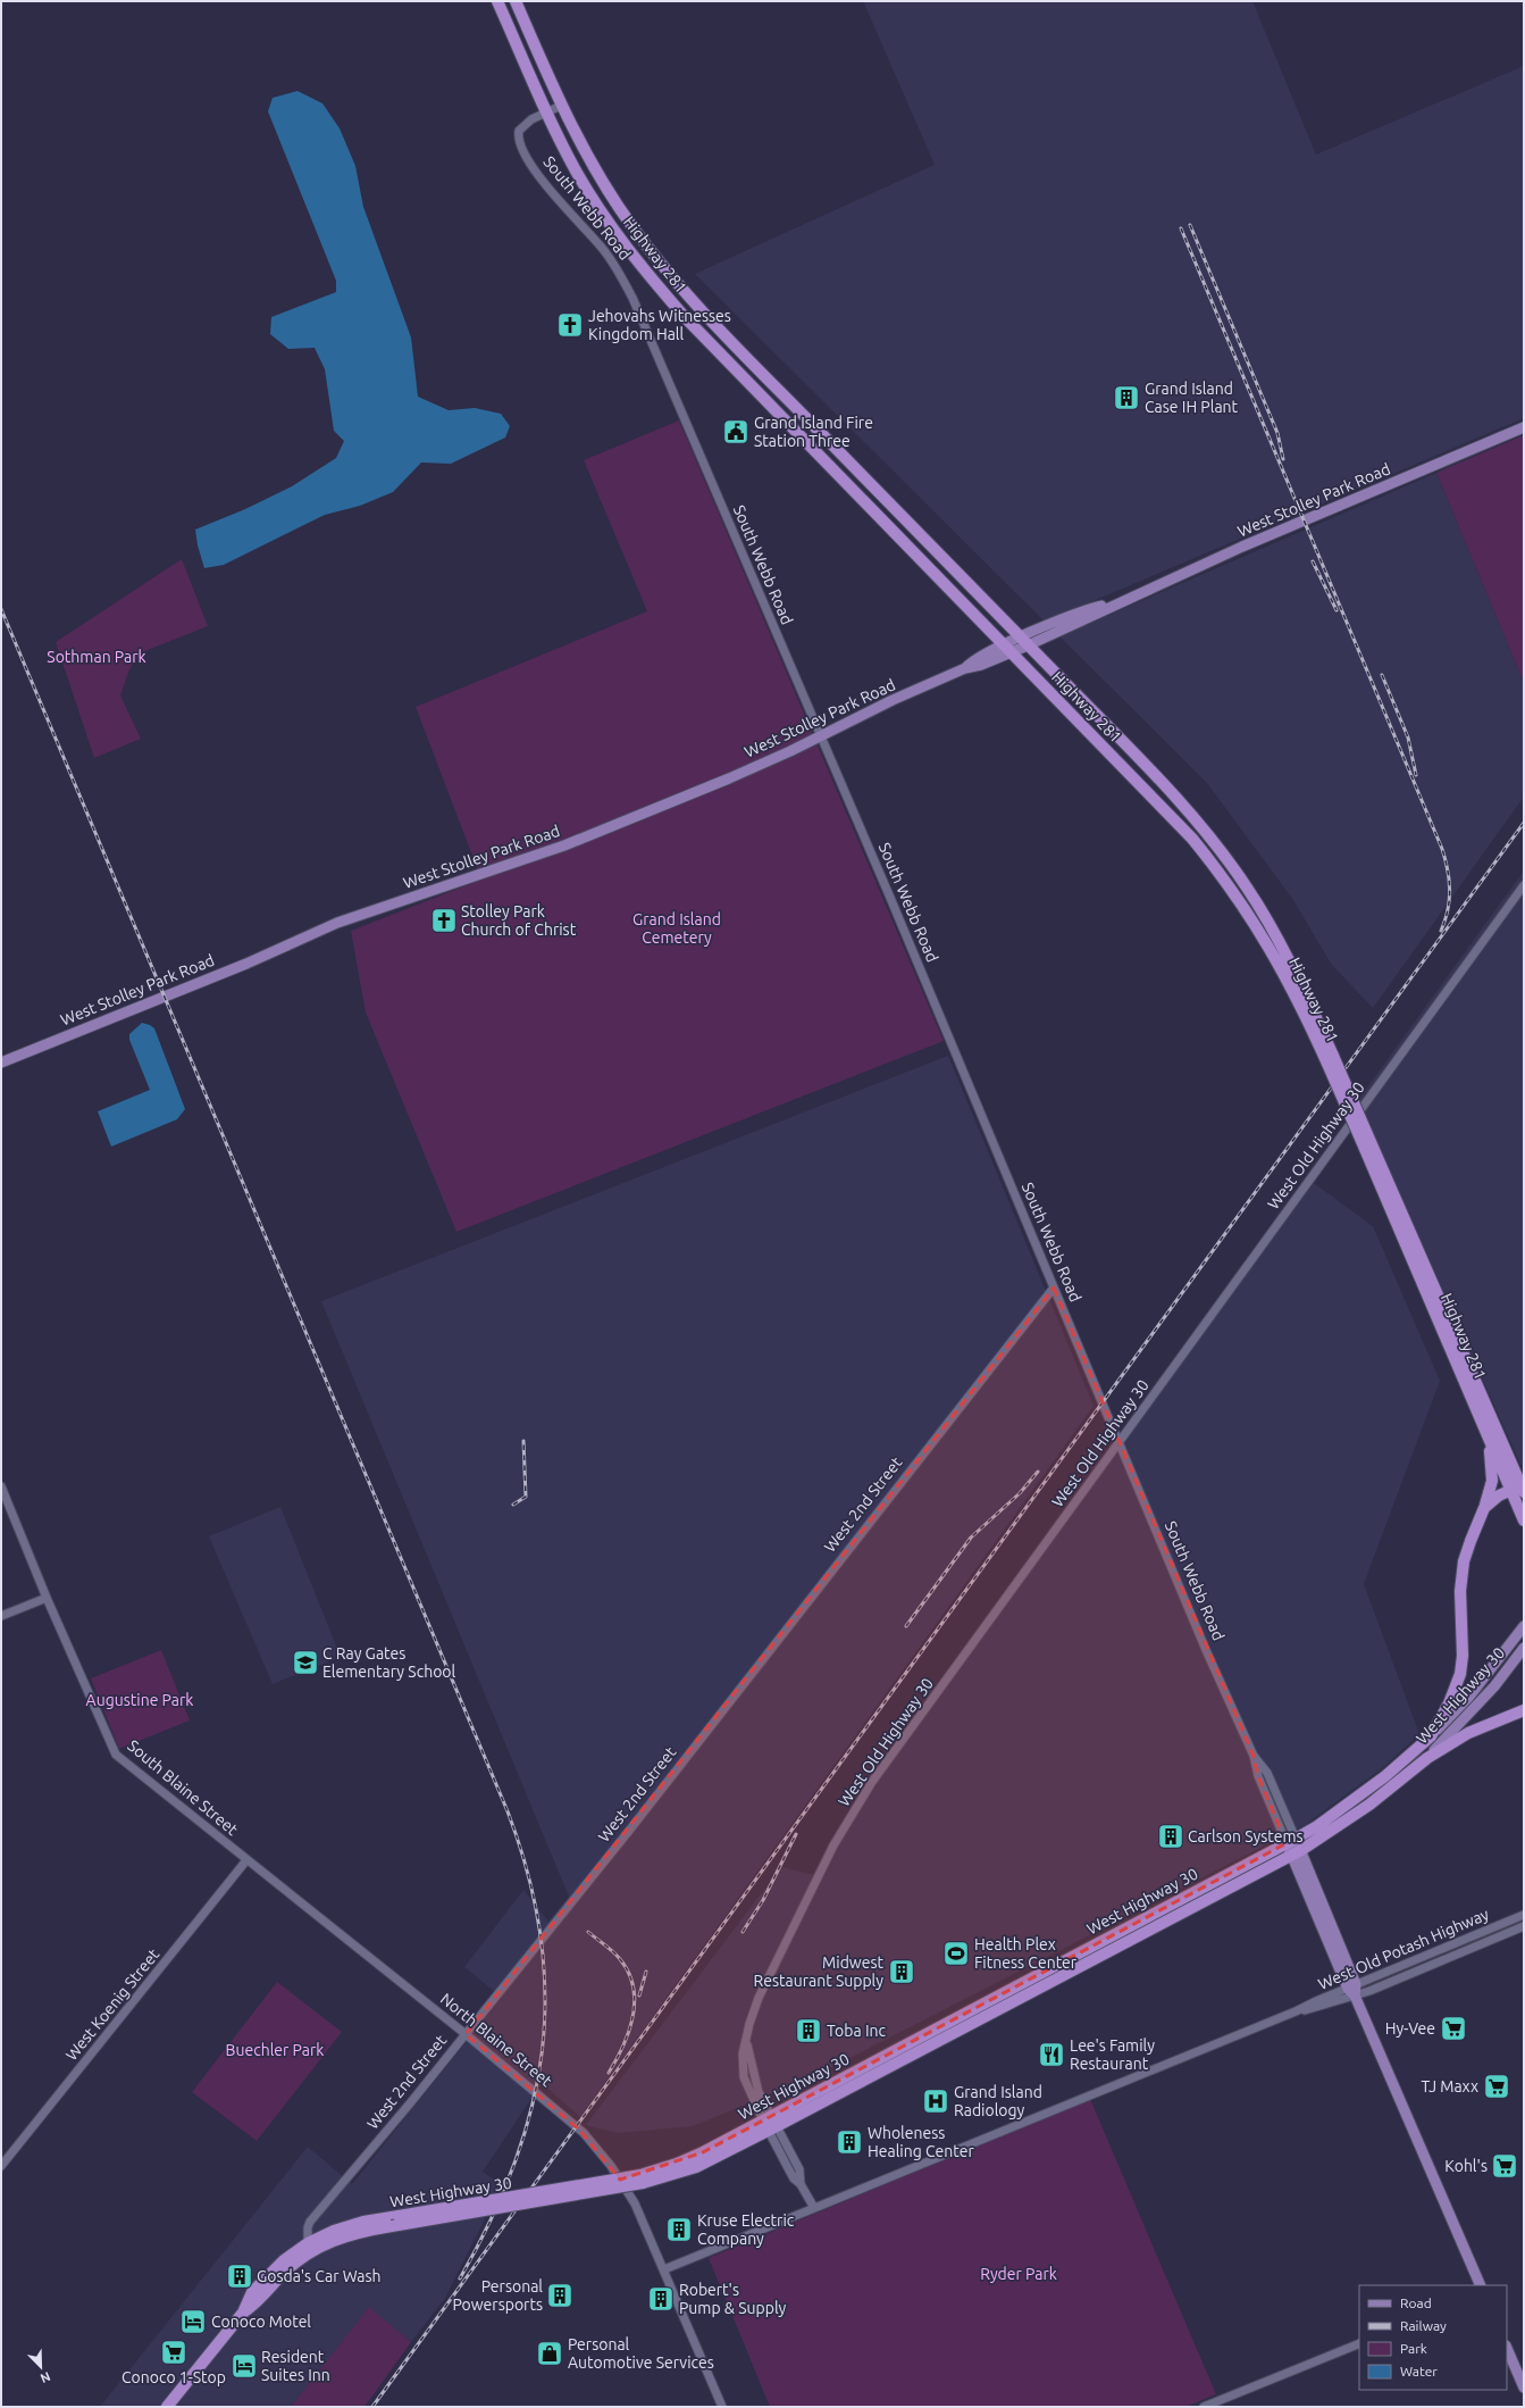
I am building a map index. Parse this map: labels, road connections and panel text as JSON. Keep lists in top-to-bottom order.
{
  "streets": {
    "highway": ["Highway 281", "West Highway 30"],
    "main road": ["South Webb Road", "West Stolley Park Road"],
    "street": [
      "West Old Highway 30",
      "West 2nd Street",
      "South Blaine Street",
      "West Old Potash Highway",
      "West Koenig Street",
      "North Blaine Street"
    ]
  },
  "crossings": [
    ["South Webb Road", "Highway 281"],
    ["South Webb Road", "West Stolley Park Road"],
    ["South Webb Road", "West Old Highway 30"],
    ["South Webb Road", "West 2nd Street"],
    ["South Webb Road", "West Highway 30"],
    ["South Webb Road", "West Old Potash Highway"],
    ["Highway 281", "West Stolley Park Road"],
    ["West Old Highway 30", "West Highway 30"],
    ["West Old Highway 30", "West Old Potash Highway"],
    ["West 2nd Street", "West Highway 30"],
    ["West 2nd Street", "North Blaine Street"],
    ["South Blaine Street", "West Koenig Street"],
    ["South Blaine Street", "North Blaine Street"],
    ["West Old Potash Highway", "North Blaine Street"]
  ],
  "parks": [
    "Sothman Park",
    "Grand Island Cemetery",
    "Augustine Park",
    "Buechler Park",
    "Ryder Park"
  ],
  "places": {
    "church": ["Jehovahs Witnesses Kingdom Hall", "Stolley Park Church of Christ"],
    "building": [
      "Grand Island Case IH Plant",
      "Carlson Systems",
      "Midwest Restaurant Supply",
      "Toba Inc",
      "Wholeness Healing Center",
      "Kruse Electric Company",
      "Gosda's Car Wash",
      "Personal Powersports",
      "Robert's Pump & Supply"
    ],
    "public building": ["Grand Island Fire Station Three"],
    "school or university": ["C Ray Gates Elementary School"],
    "sports": ["Health Plex Fitness Center"],
    "supermarket": [
      "Hy-Vee",
      "TJ Maxx",
      "Kohl's",
      "Conoco 1-Stop"
    ],
    "restaurant": ["Lee's Family Restaurant"],
    "hospital": ["Grand Island Radiology"],
    "hotel": ["Conoco Motel", "Resident Suites Inn"],
    "shop": ["Personal Automotive Services"]
  },
  "legend": [
    "Road",
    "Railway",
    "Park",
    "Water"
  ],
  "north": "bottom right"
}
